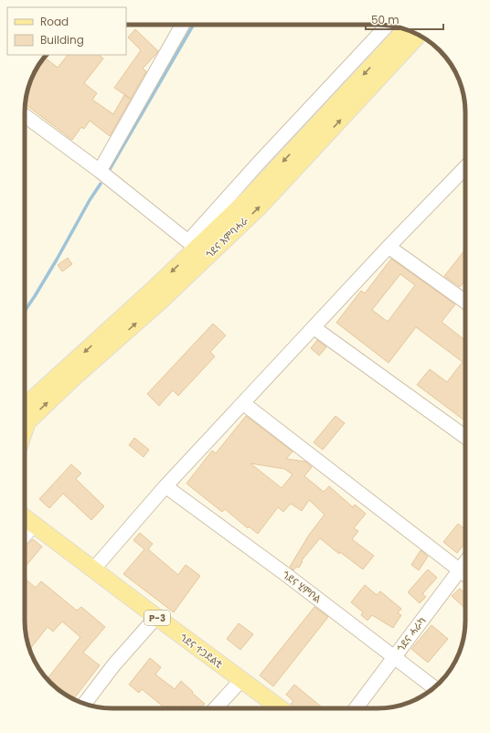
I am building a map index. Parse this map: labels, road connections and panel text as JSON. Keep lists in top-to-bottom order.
{
  "streets": {
    "main road": ["ጎደና እምባሓራ", "P-3", "ጎደና ተጋደልቲ"],
    "street": ["ጎደና ሂምቦል", "ጎደና ሓራካ"]
  },
  "crossings": [
    ["ጎደና ሂምቦል", "ጎደና ሓራካ"]
  ],
  "legend": ["Road", "Building"],
  "scale_bar": "50 m"
}
